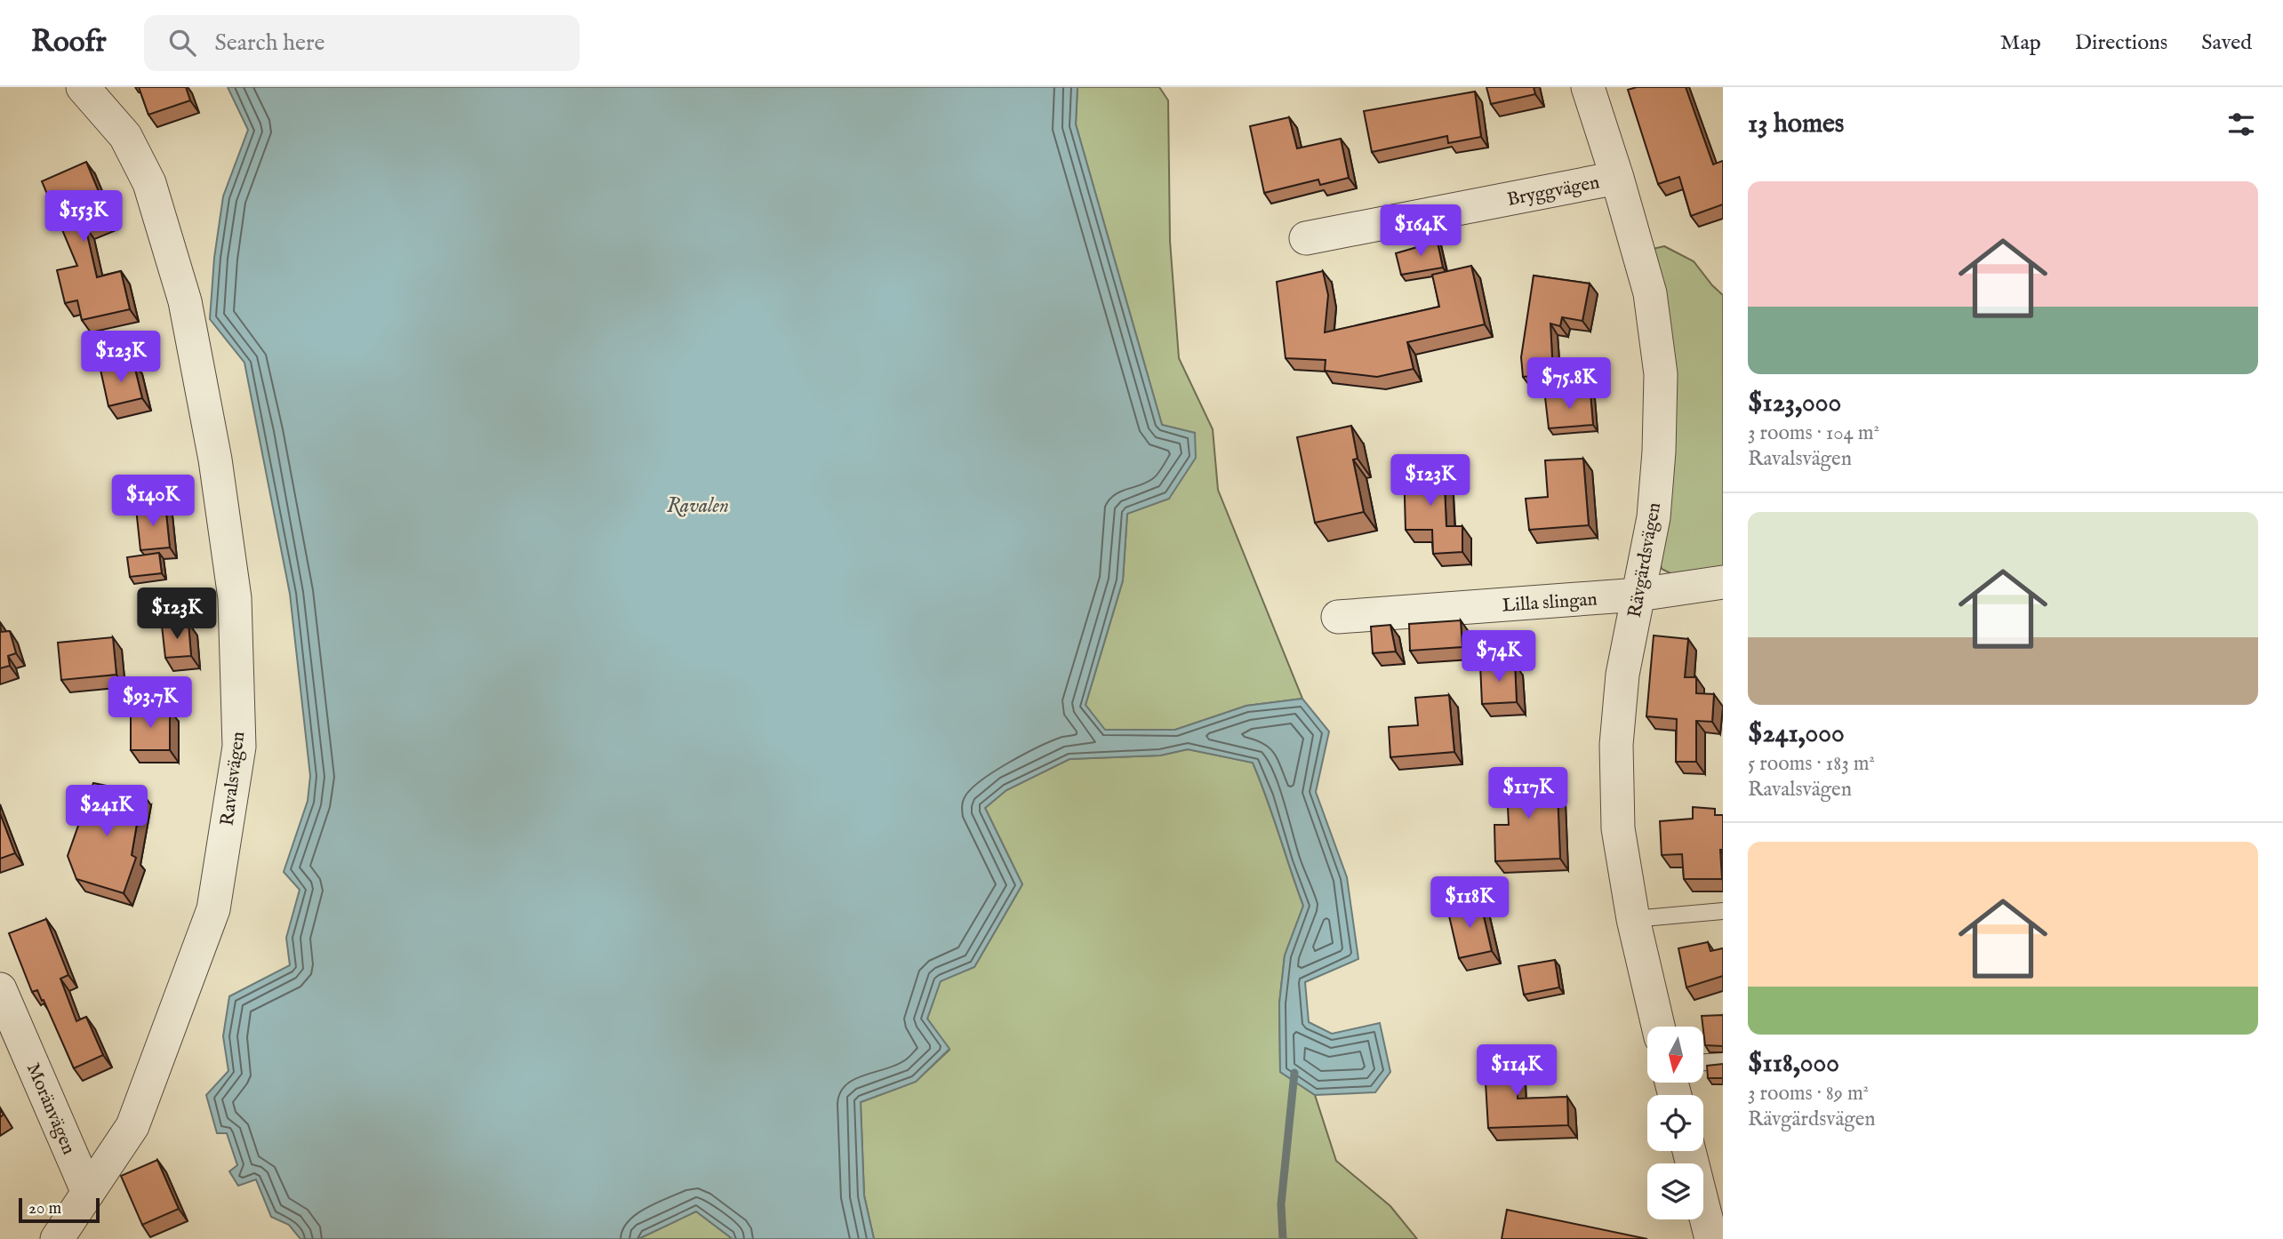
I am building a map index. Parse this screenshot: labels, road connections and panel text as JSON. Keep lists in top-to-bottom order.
{
  "streets": {
    "street": [
      "Bryggvägen",
      "Rävgärdsvägen",
      "Lilla slingan",
      "Ravalsvägen",
      "Moränvägen"
    ]
  },
  "crossings": [
    ["Bryggvägen", "Rävgärdsvägen"],
    ["Rävgärdsvägen", "Lilla slingan"],
    ["Ravalsvägen", "Moränvägen"]
  ],
  "water": ["Ravalen"],
  "scale_bar": "20 m",
  "north": "bottom",
  "page": {
    "header": "Roofr",
    "search": "Search here",
    "nav": ["Map", "Directions", "Saved"],
    "heading": "13 homes",
    "list": [
      {
        "name": "$123,000",
        "note": "3 rooms · 104 m² · Ravalsvägen"
      },
      {
        "name": "$241,000",
        "note": "5 rooms · 183 m² · Ravalsvägen"
      },
      {
        "name": "$118,000",
        "note": "3 rooms · 89 m² · Rävgärdsvägen"
      }
    ],
    "price": [
      "$153K",
      "$164K",
      "$123K",
      "$75.8K",
      "$123K",
      "$140K",
      "$123K",
      "$74K",
      "$93.7K",
      "$117K",
      "$241K",
      "$118K",
      "$114K"
    ],
    "scale": "20 m"
  }
}
